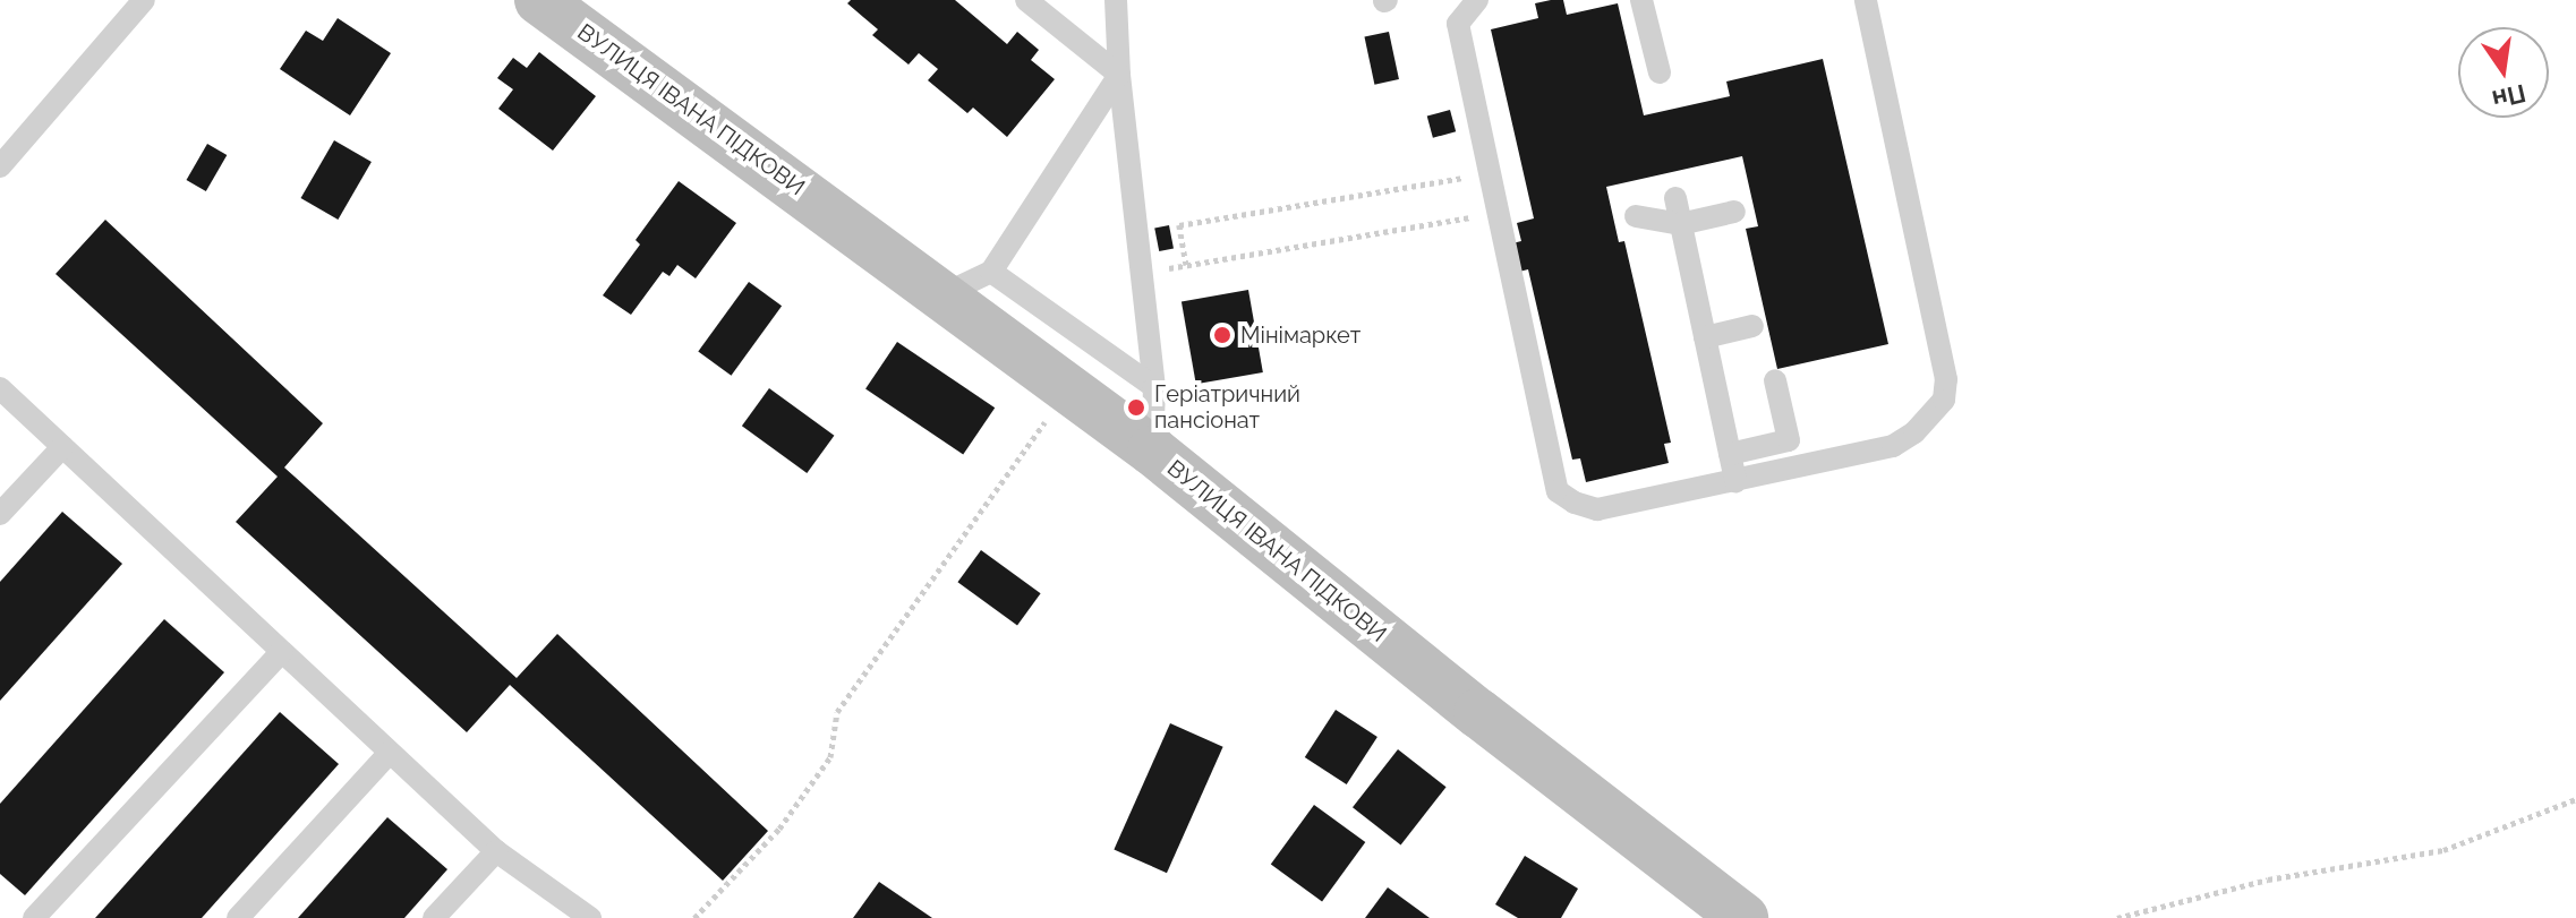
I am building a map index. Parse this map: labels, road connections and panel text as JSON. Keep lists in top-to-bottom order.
{
  "streets": {
    "street": ["ВУЛИЦЯ ІВАНА ПІДКОВИ"]
  },
  "places": ["Мінімаркет", "Геріатричний пансіонат"],
  "north": "bottom"
}
